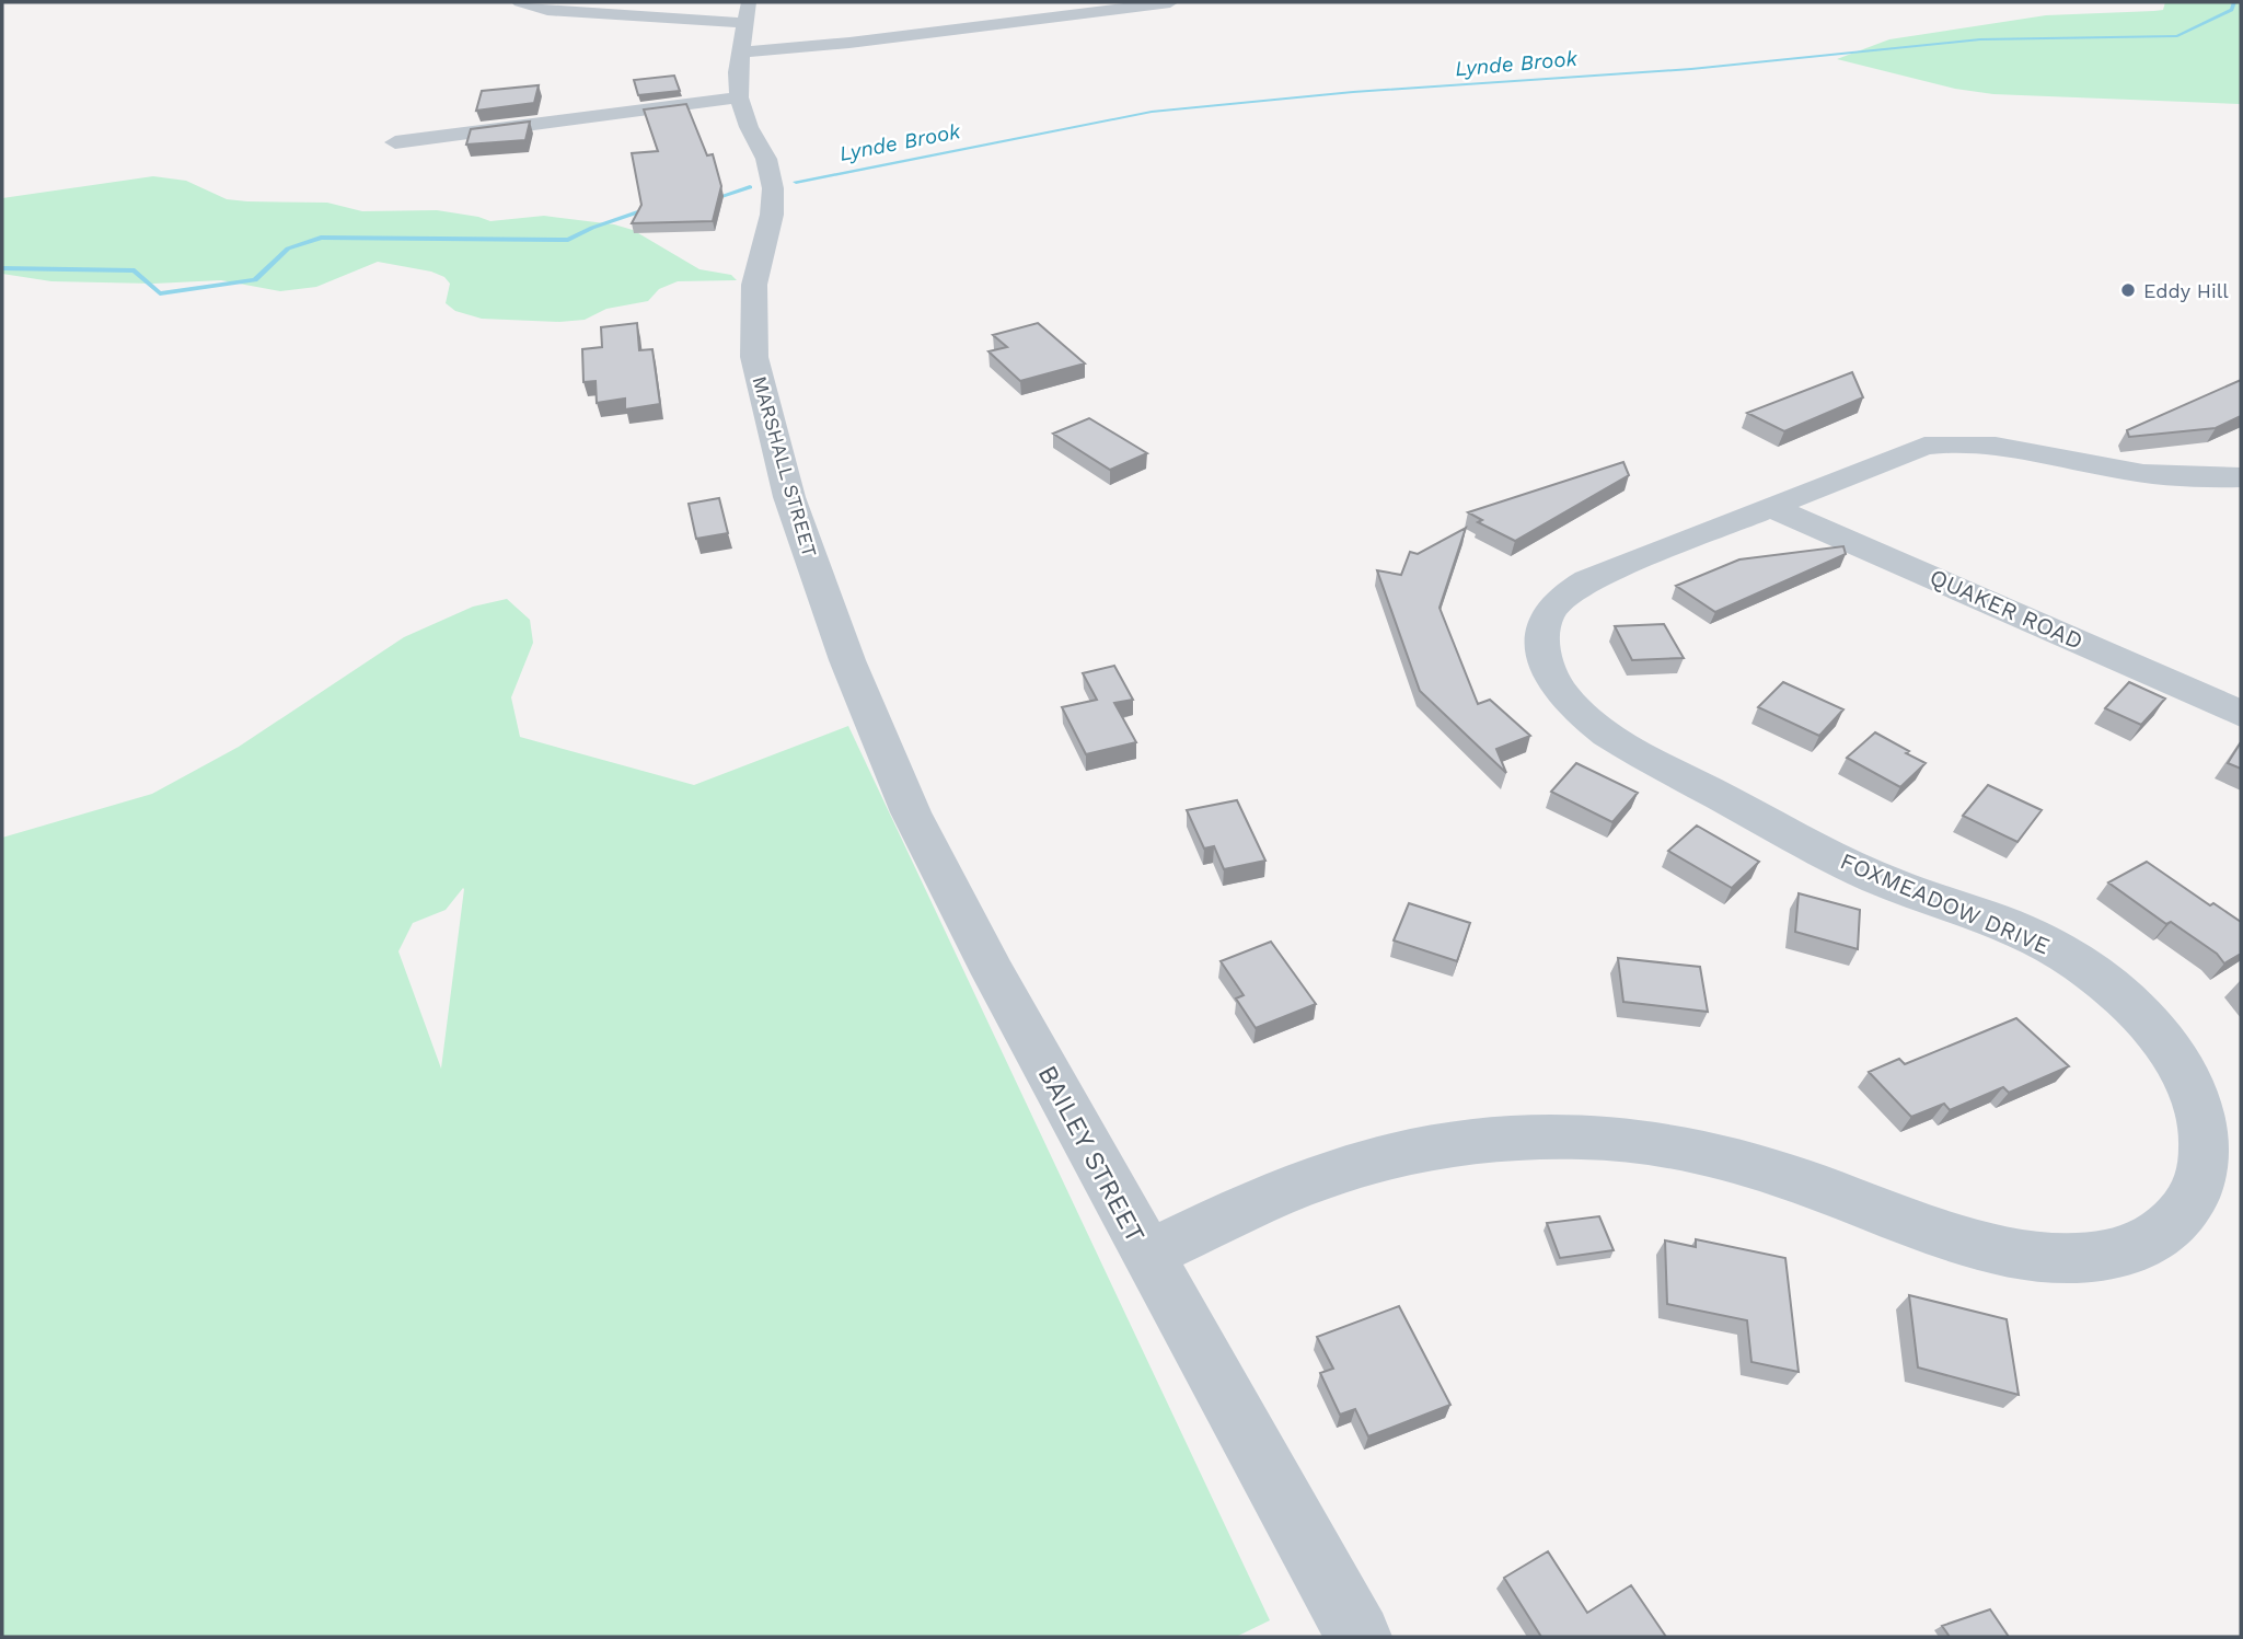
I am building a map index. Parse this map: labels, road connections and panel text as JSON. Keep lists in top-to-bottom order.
{
  "streets": {
    "street": [
      "MARSHALL STREET",
      "QUAKER ROAD",
      "FOXMEADOW DRIVE",
      "BAILEY STREET"
    ]
  },
  "crossings": [
    ["MARSHALL STREET", "BAILEY STREET"],
    ["QUAKER ROAD", "FOXMEADOW DRIVE"],
    ["FOXMEADOW DRIVE", "BAILEY STREET"]
  ],
  "water": ["Lynde Brook"],
  "places": ["Eddy Hill"]
}
